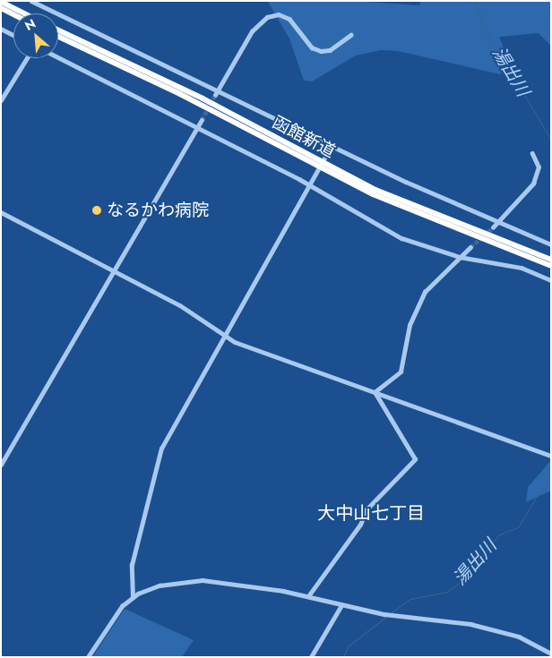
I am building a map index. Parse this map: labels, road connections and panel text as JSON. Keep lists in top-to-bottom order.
{
  "streets": {
    "highway": ["函館新道"]
  },
  "districts": ["大中山七丁目"],
  "water": ["湯出川"],
  "places": ["なるかわ病院"],
  "north": "top left"
}
